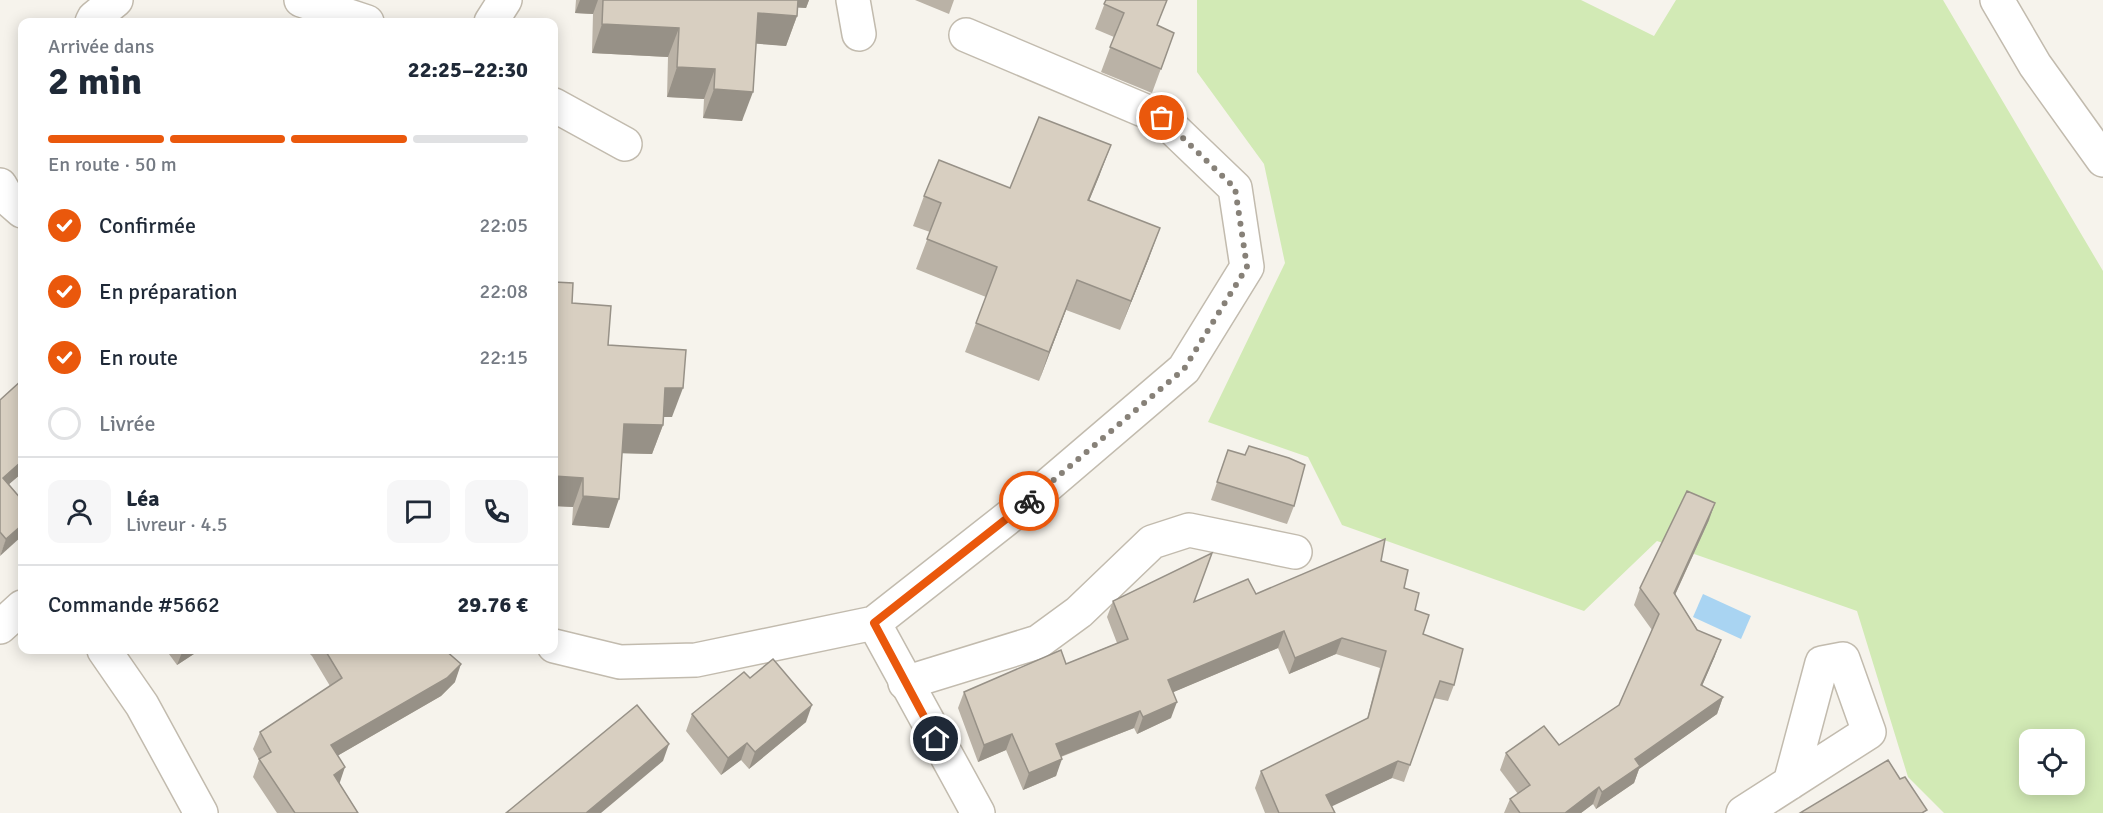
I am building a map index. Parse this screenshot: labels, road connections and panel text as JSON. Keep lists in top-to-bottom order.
{
  "page": {
    "heading": ["2 min", "Arrivée dans", "22:25–22:30"],
    "panel": [
      "Léa",
      "Livreur · 4.5",
      "Commande #5662",
      "29.76 €"
    ],
    "bar": "En route · 50 m",
    "list": [
      ["Confirmée", "22:05"],
      ["En préparation", "22:08"],
      ["En route", "22:15"],
      "Livrée"
    ]
  }
}
